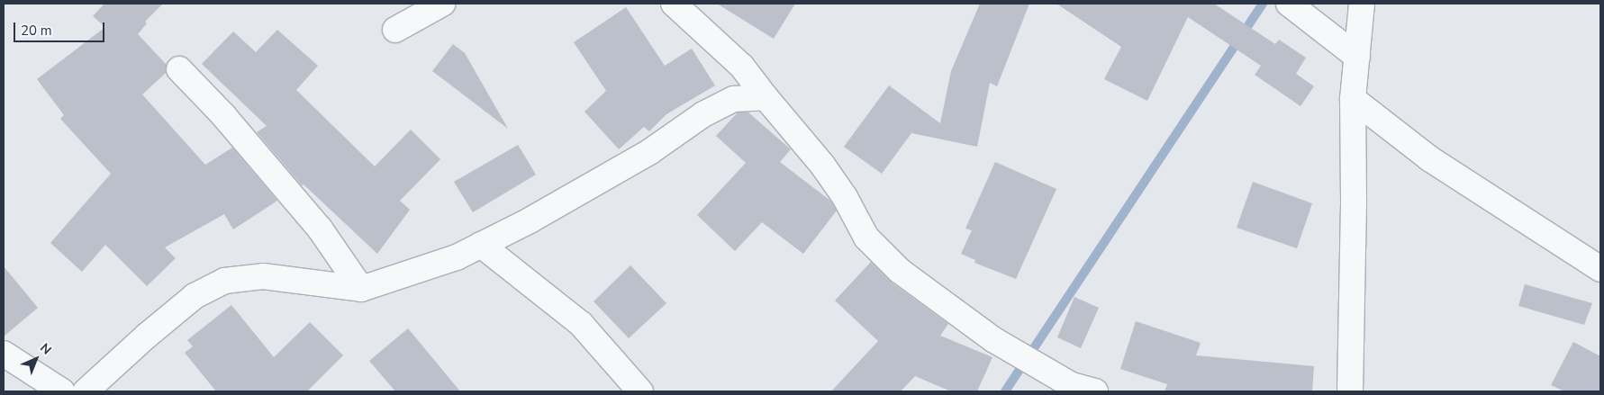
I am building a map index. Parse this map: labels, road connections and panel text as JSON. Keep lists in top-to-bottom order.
{
  "scale_bar": "20 m",
  "north": "top right"
}
